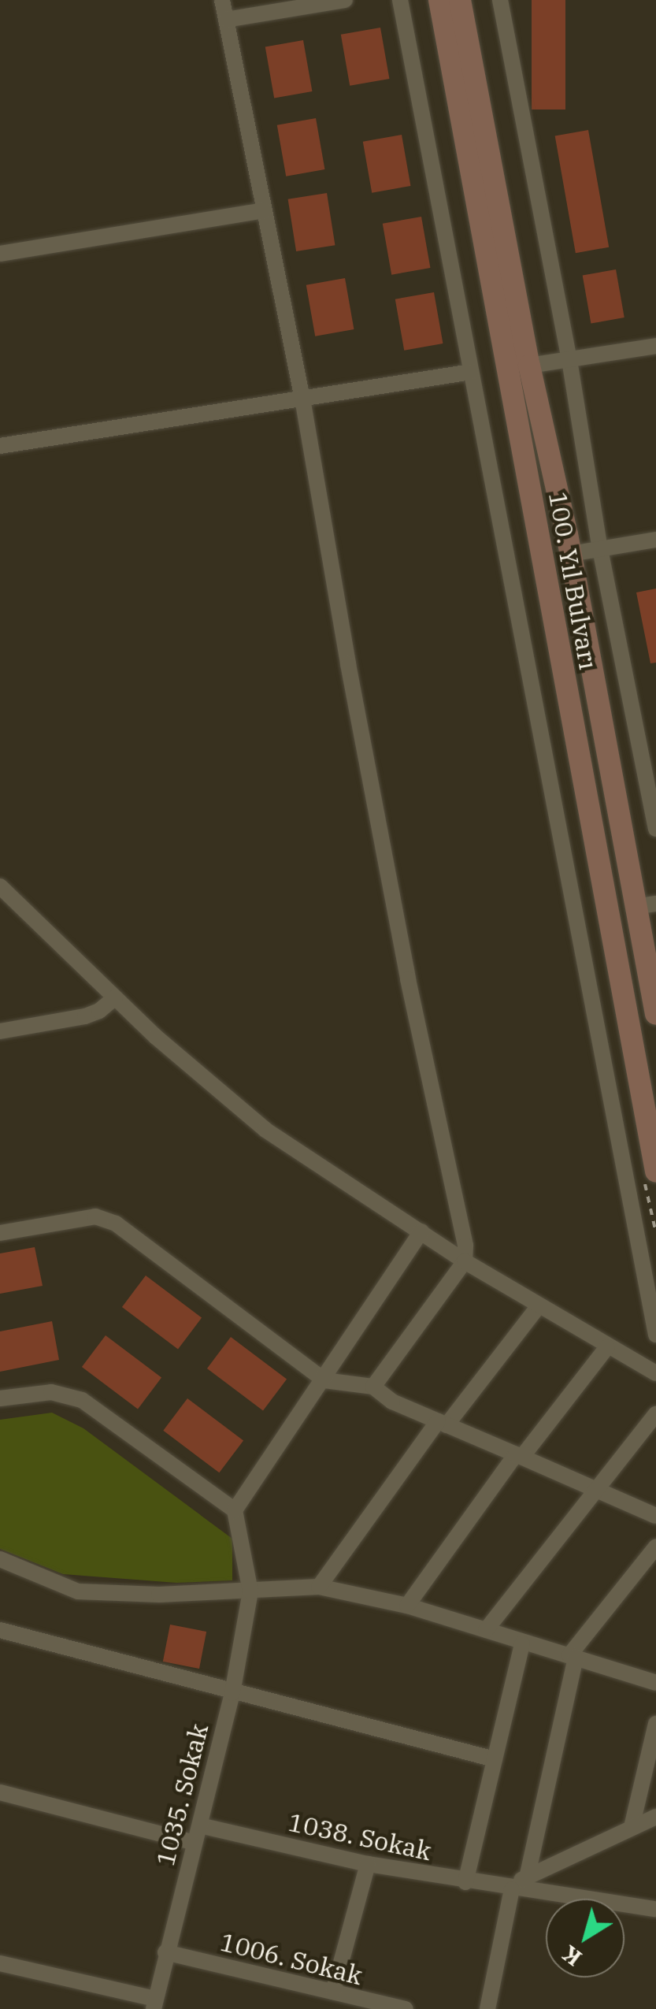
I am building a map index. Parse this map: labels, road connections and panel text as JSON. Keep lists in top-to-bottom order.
{
  "streets": {
    "main road": ["100. Yıl Bulvarı"],
    "street": ["1035. Sokak", "1038. Sokak", "1006. Sokak"]
  },
  "crossings": [
    ["1035. Sokak", "1038. Sokak"],
    ["1035. Sokak", "1006. Sokak"]
  ],
  "north": "bottom left"
}
